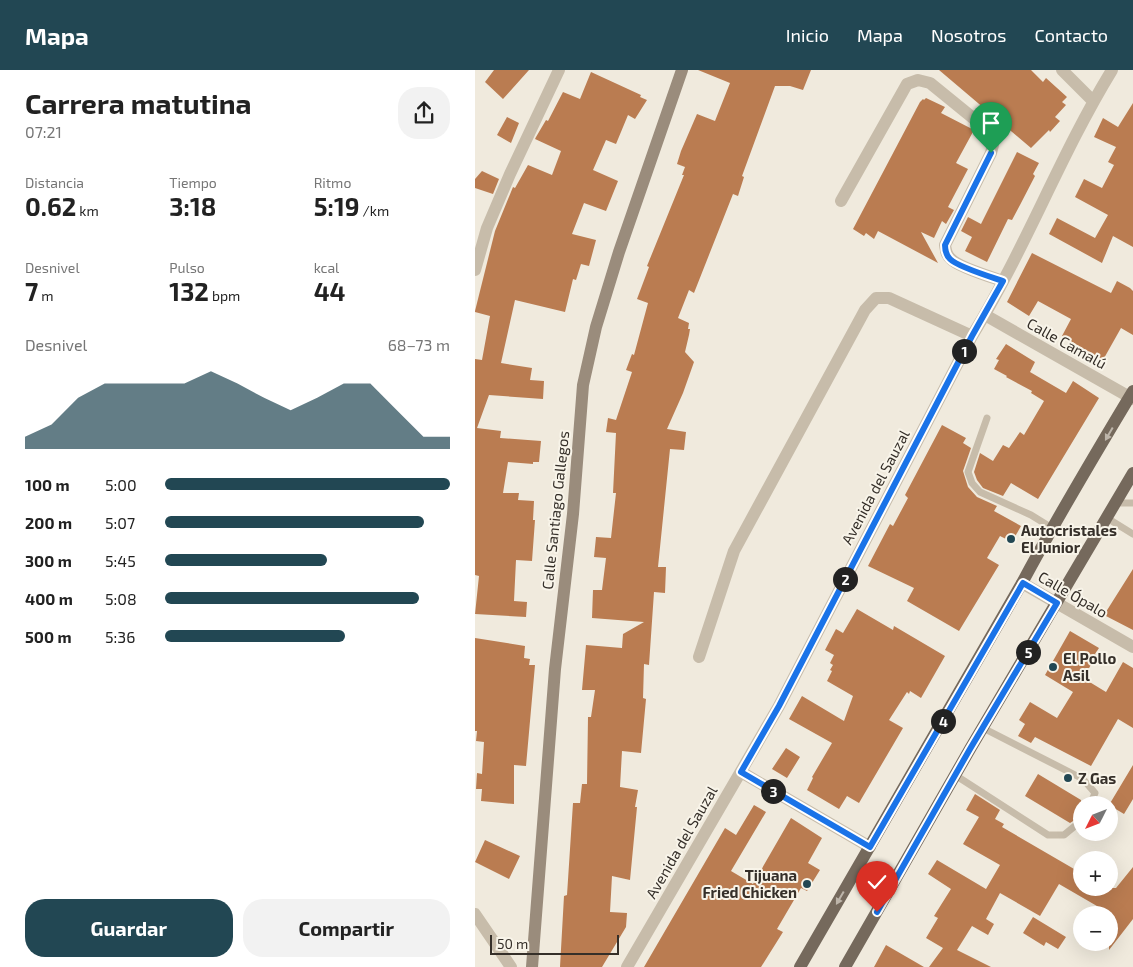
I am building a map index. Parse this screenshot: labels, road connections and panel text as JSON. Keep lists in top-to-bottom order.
{
  "streets": {
    "street": [
      "Calle Camalú",
      "Avenida del Sauzal",
      "Calle Santiago Gallegos",
      "Calle Ópalo"
    ]
  },
  "crossings": [
    ["Calle Camalú", "Avenida del Sauzal"]
  ],
  "places": [
    "Autocristales El Junior",
    "El Pollo Asil",
    "Z Gas",
    "Tijuana Fried Chicken"
  ],
  "scale_bar": "50 m",
  "north": "bottom left",
  "page": {
    "header": "Mapa",
    "nav": [
      "Inicio",
      "Mapa",
      "Nosotros",
      "Contacto"
    ],
    "heading": ["Carrera matutina", "07:21"],
    "stats": [
      ["Distancia", "0.62 km"],
      ["Tiempo", "3:18"],
      ["Ritmo", "5:19 /km"],
      ["Desnivel", "7 m"],
      ["Pulso", "132 bpm"],
      ["kcal", "44"]
    ],
    "chart": ["Desnivel", "68–73 m"],
    "pins": [
      "1",
      "2",
      "5",
      "4",
      "3"
    ],
    "list": [
      {
        "name": "100 m",
        "note": "5:00"
      },
      {
        "name": "200 m",
        "note": "5:07"
      },
      {
        "name": "300 m",
        "note": "5:45"
      },
      {
        "name": "400 m",
        "note": "5:08"
      },
      {
        "name": "500 m",
        "note": "5:36"
      }
    ],
    "map_buttons": ["+", "−"],
    "buttons": ["Guardar", "Compartir"],
    "scale": "50 m"
  }
}
